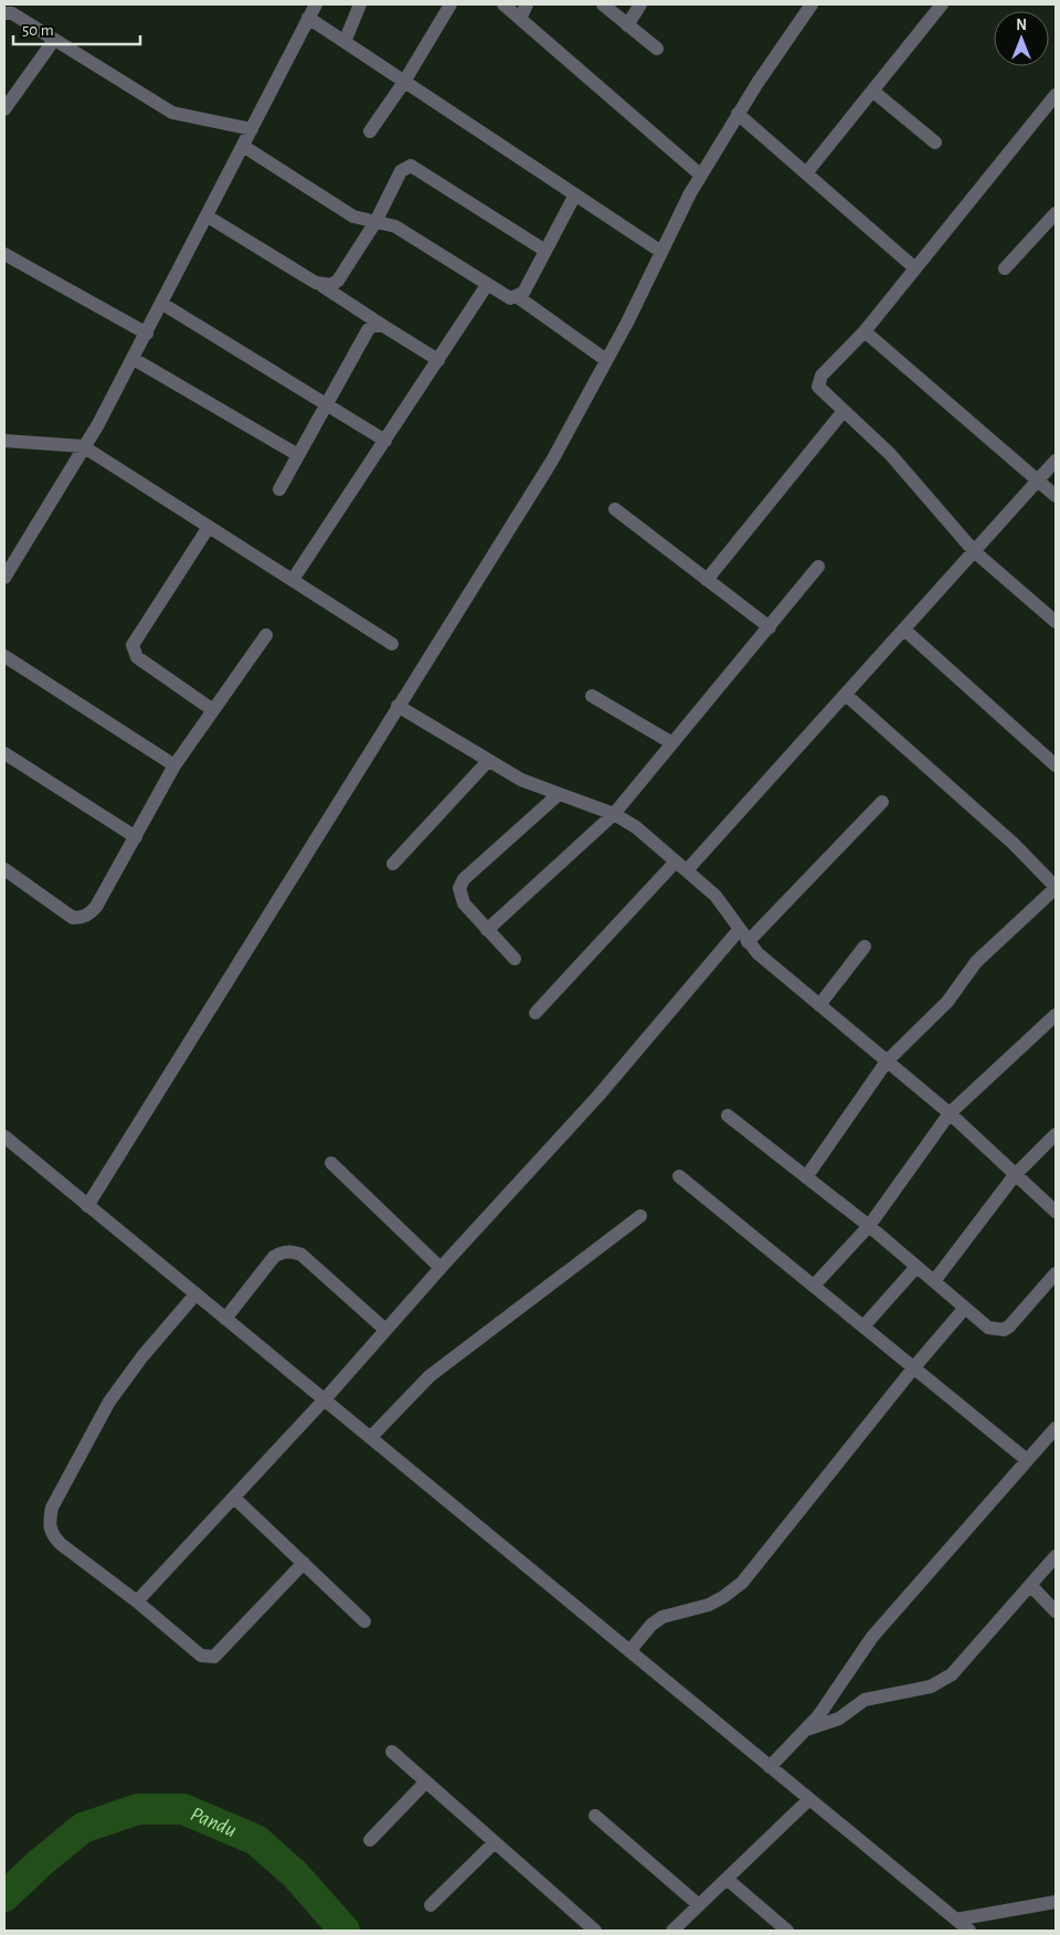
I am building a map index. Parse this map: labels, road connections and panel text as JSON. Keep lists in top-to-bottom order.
{
  "water": ["Pandu"],
  "scale_bar": "50 m",
  "north": "top"
}
